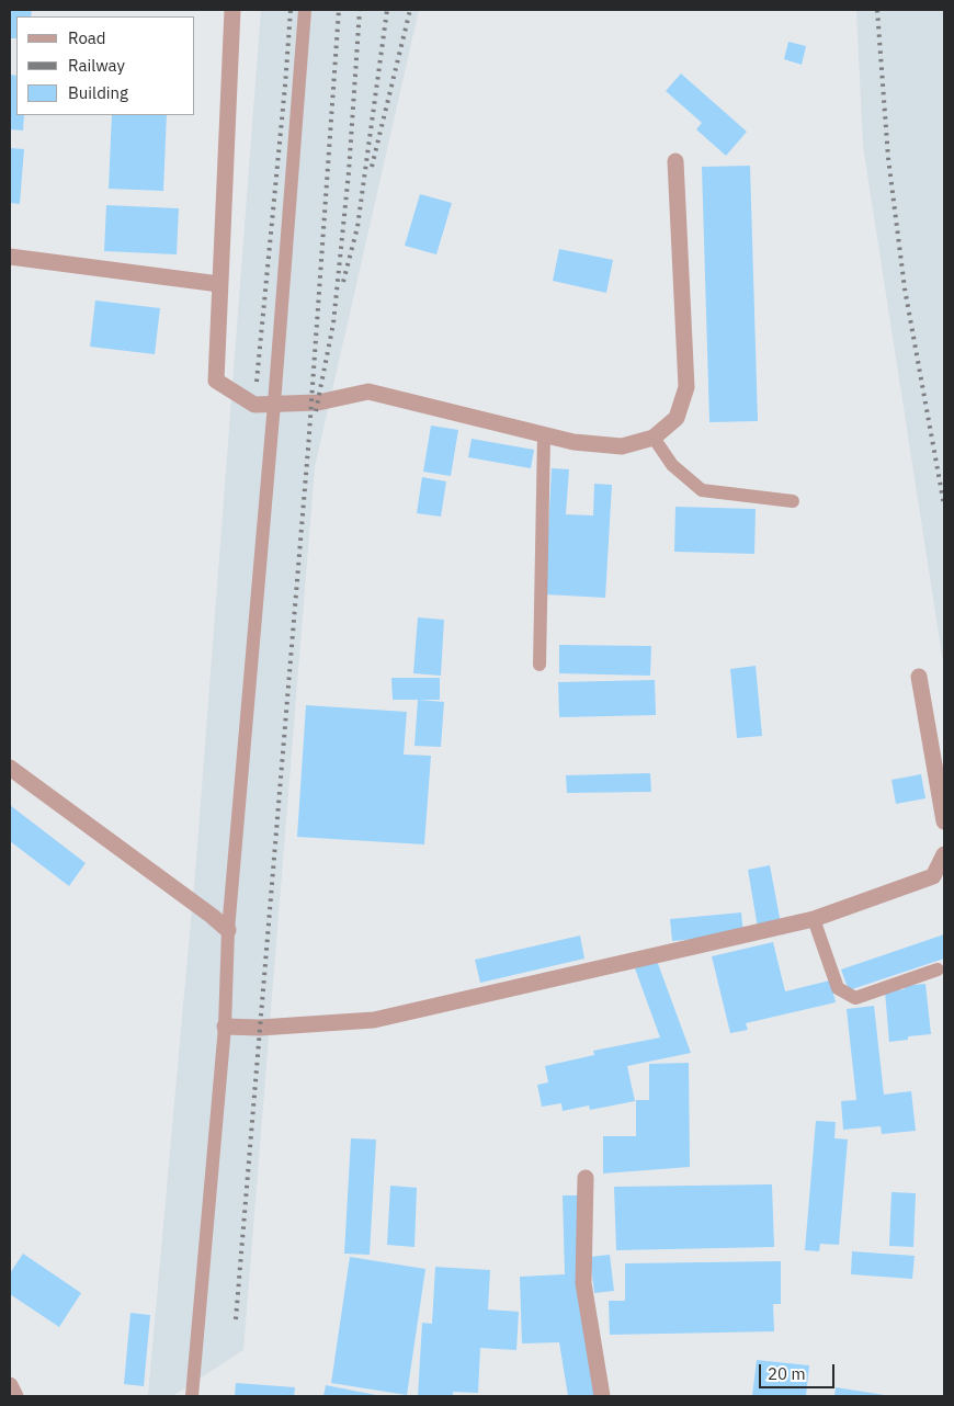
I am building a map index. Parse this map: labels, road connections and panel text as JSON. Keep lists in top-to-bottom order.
{
  "legend": ["Road", "Railway", "Building"],
  "scale_bar": "20 m"
}
